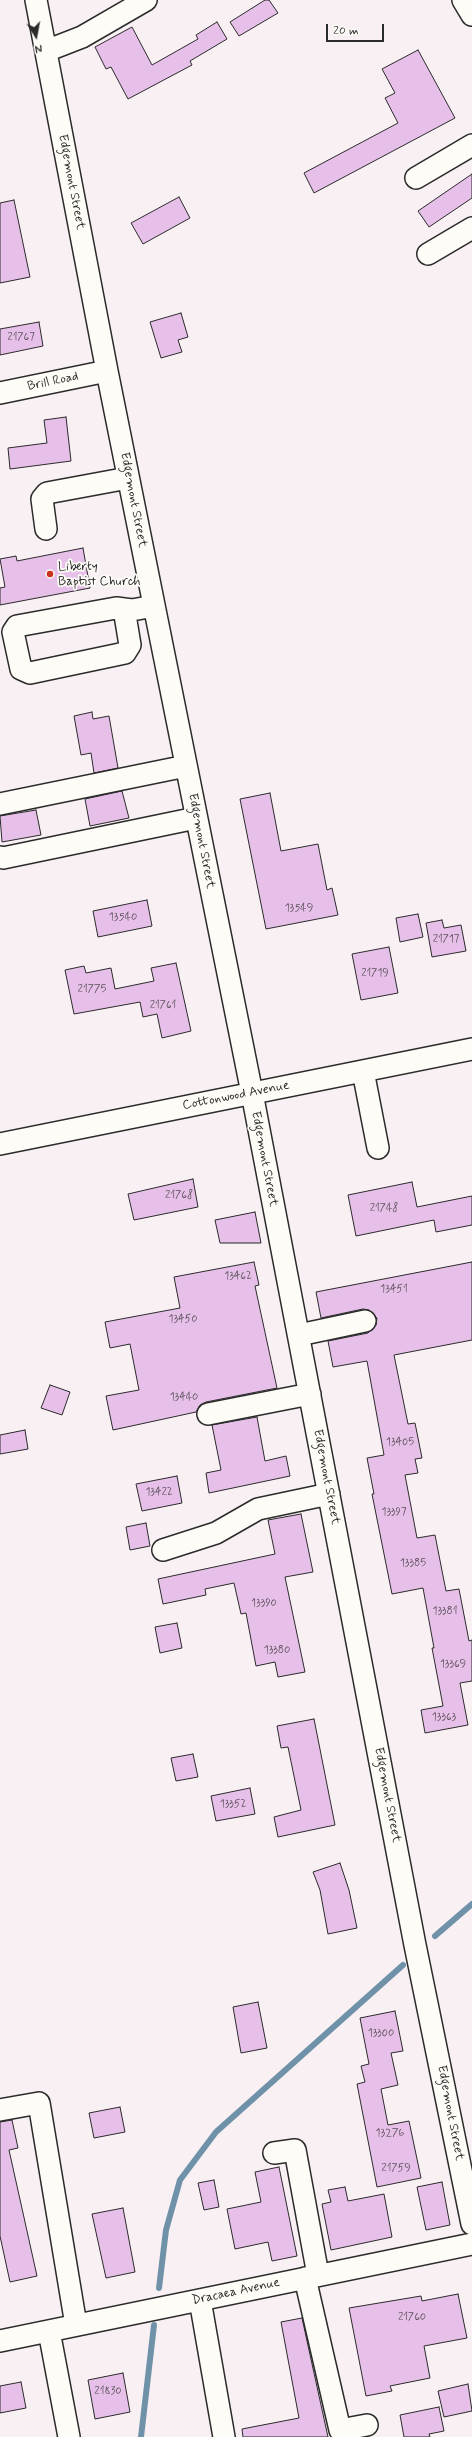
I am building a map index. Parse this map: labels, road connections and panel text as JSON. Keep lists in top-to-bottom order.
{
  "streets": {
    "street": [
      "Edgemont Street",
      "Brill Road",
      "Cottonwood Avenue",
      "Dracaea Avenue"
    ]
  },
  "crossings": [
    ["Edgemont Street", "Brill Road"],
    ["Edgemont Street", "Cottonwood Avenue"]
  ],
  "places": ["Liberty Baptist Church"],
  "house_numbers": [
    "21767",
    "13549",
    "13540",
    "21717",
    "21719",
    "21775",
    "21761",
    "21768",
    "21748",
    "13462",
    "13451",
    "13450",
    "13440",
    "13405",
    "13422",
    "13397",
    "13385",
    "13390",
    "13381",
    "13380",
    "13369",
    "13363",
    "13352",
    "13300",
    "13276",
    "21759",
    "21760",
    "21830"
  ],
  "scale_bar": "20 m",
  "north": "bottom"
}
